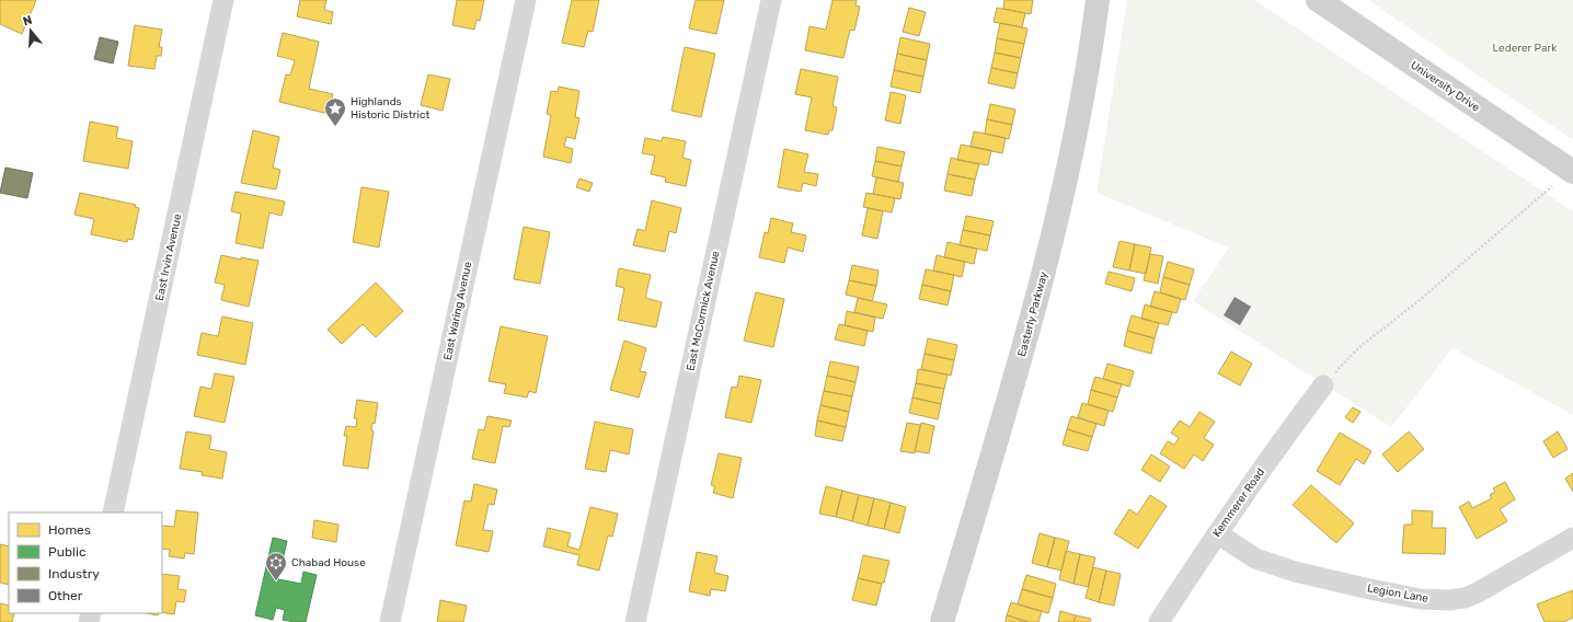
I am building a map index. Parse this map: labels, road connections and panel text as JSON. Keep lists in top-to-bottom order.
{
  "streets": {
    "main road": ["University Drive", "Easterly Parkway"],
    "street": [
      "East Irvin Avenue",
      "East Waring Avenue",
      "East McCormick Avenue",
      "Kemmerer Road",
      "Legion Lane"
    ]
  },
  "crossings": [
    ["Kemmerer Road", "Legion Lane"]
  ],
  "parks": ["Lederer Park"],
  "places": {
    "place": ["Highlands Historic District"],
    "synagogue": ["Chabad House"]
  },
  "legend": [
    "Homes",
    "Public",
    "Industry",
    "Other"
  ],
  "north": "top"
}
